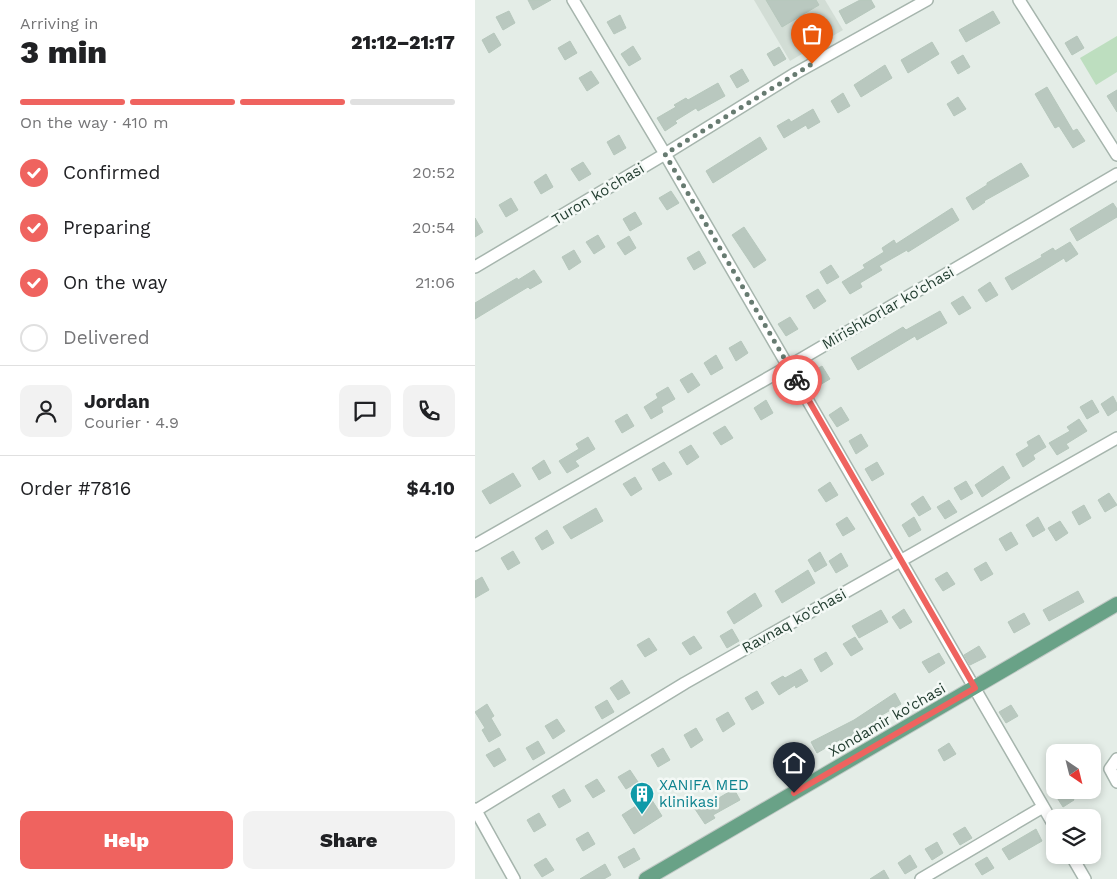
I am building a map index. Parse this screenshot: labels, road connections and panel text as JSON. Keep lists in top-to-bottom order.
{
  "streets": {
    "main road": ["Xondamir ko'chasi"],
    "street": ["Turon ko'chasi", "Mirishkorlar ko'chasi", "Ravnaq ko'chasi"]
  },
  "places": {
    "building": ["XANIFA MED klinikasi"]
  },
  "north": "bottom right",
  "page": {
    "heading": ["3 min", "Arriving in", "21:12–21:17"],
    "panel": [
      "Jordan",
      "Courier · 4.9",
      "Order #7816",
      "$4.10"
    ],
    "bar": "On the way · 410 m",
    "list": [
      ["Confirmed", "20:52"],
      ["Preparing", "20:54"],
      ["On the way", "21:06"],
      "Delivered"
    ],
    "buttons": ["Help", "Share"]
  }
}
